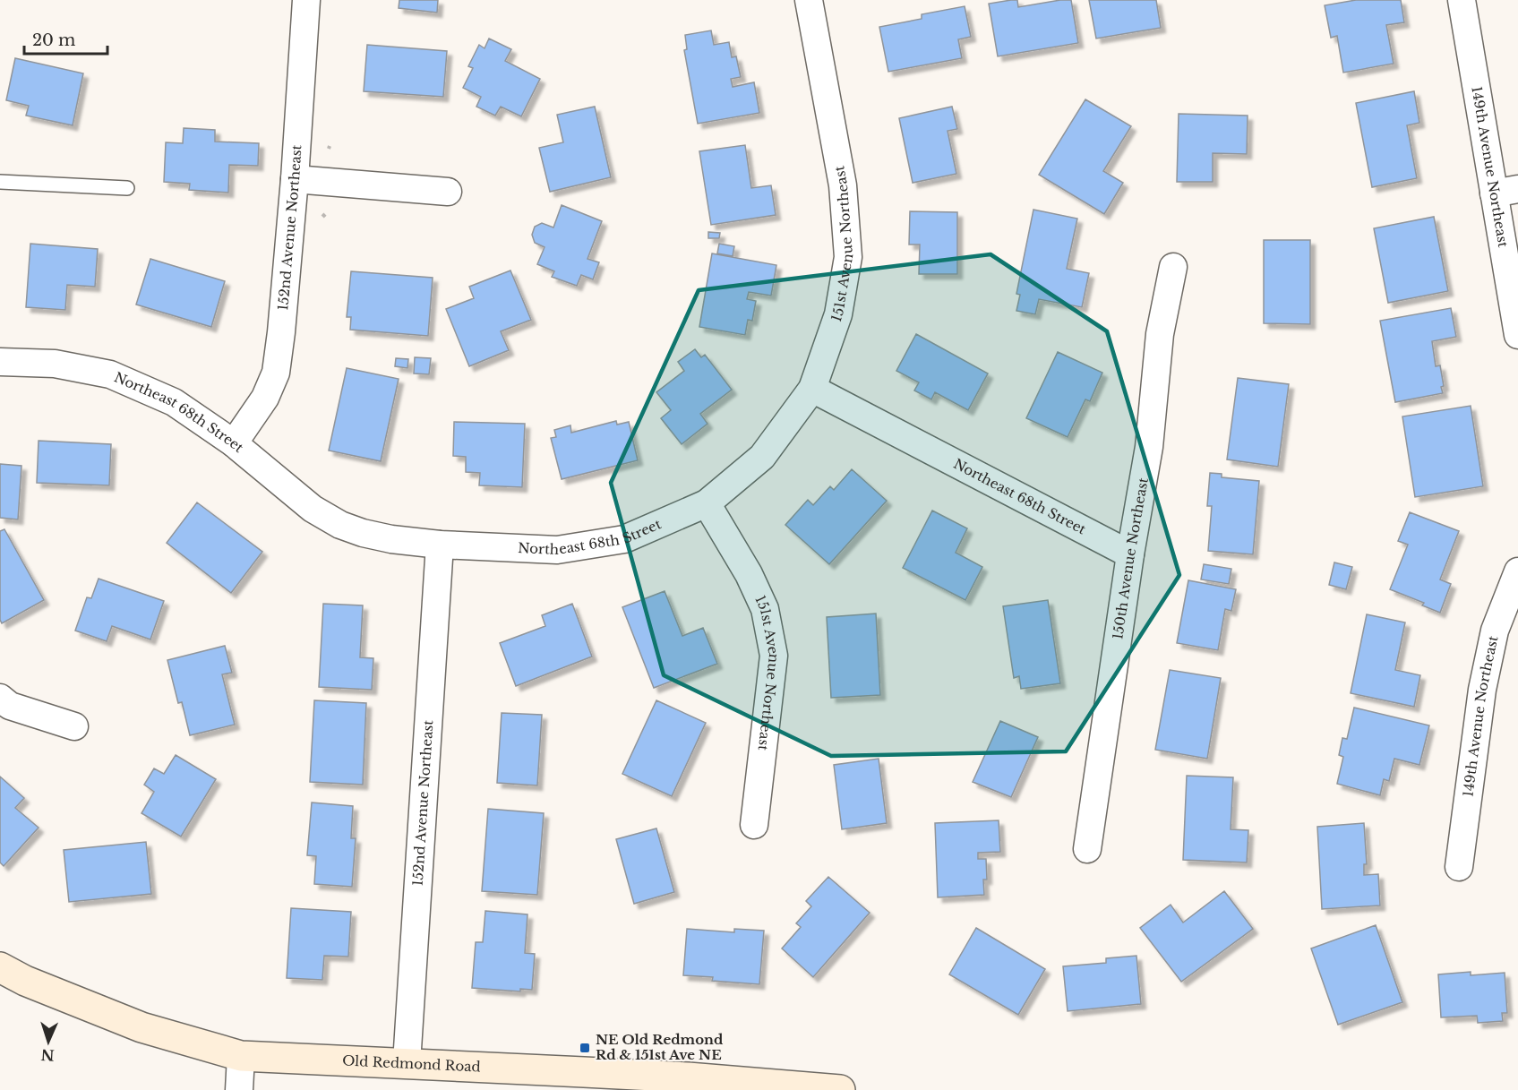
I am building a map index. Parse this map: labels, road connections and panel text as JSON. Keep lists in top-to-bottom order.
{
  "streets": {
    "main road": ["Old Redmond Road"],
    "street": [
      "149th Avenue Northeast",
      "152nd Avenue Northeast",
      "151st Avenue Northeast",
      "Northeast 68th Street",
      "150th Avenue Northeast"
    ]
  },
  "crossings": [
    ["152nd Avenue Northeast", "Northeast 68th Street"],
    ["152nd Avenue Northeast", "Old Redmond Road"],
    ["151st Avenue Northeast", "Northeast 68th Street"],
    ["Northeast 68th Street", "150th Avenue Northeast"]
  ],
  "places": {
    "transit": ["NE Old Redmond Rd & 151st Ave NE"]
  },
  "scale_bar": "20 m",
  "north": "bottom"
}
